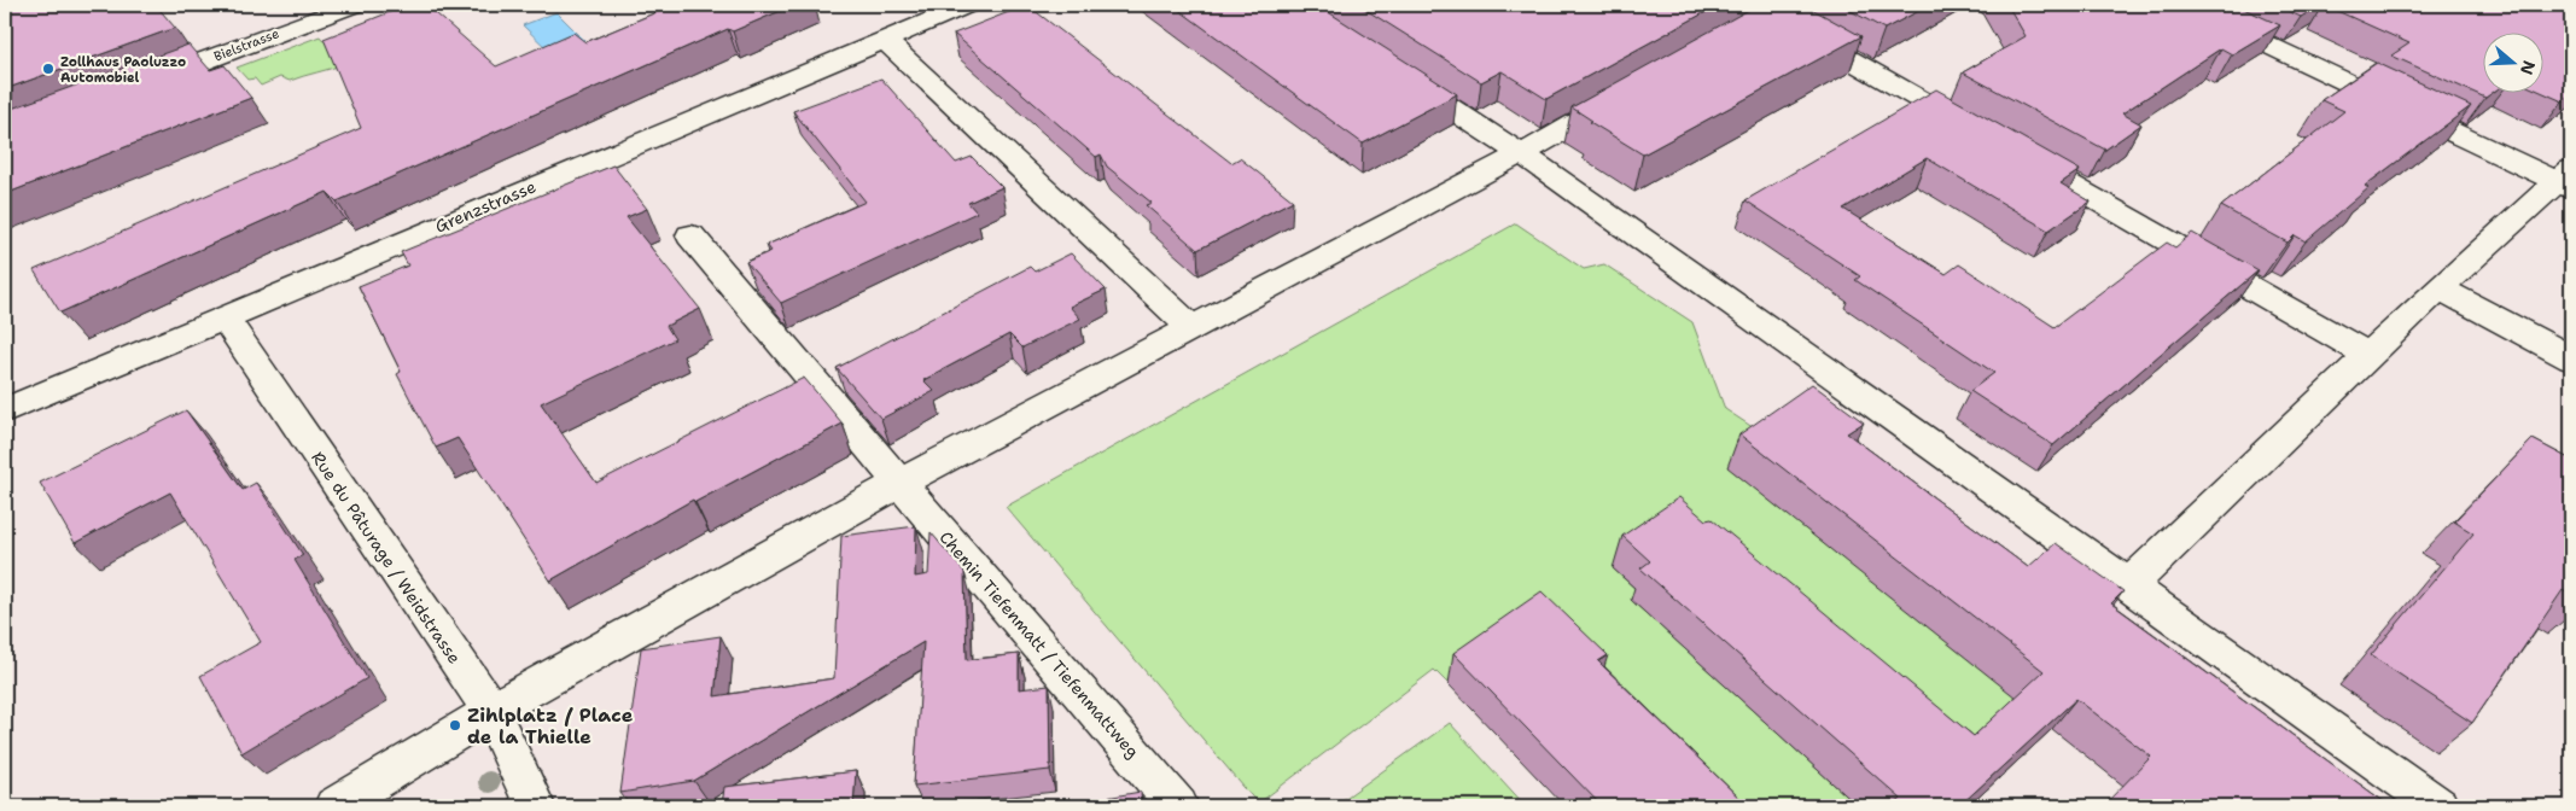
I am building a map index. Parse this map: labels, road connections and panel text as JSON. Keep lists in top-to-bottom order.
{
  "streets": {
    "street": [
      "Bielstrasse",
      "Grenzstrasse",
      "Rue du Pâturage / Weidstrasse",
      "Chemin Tiefenmatt / Tiefenmattweg"
    ]
  },
  "crossings": [
    ["Grenzstrasse", "Rue du Pâturage / Weidstrasse"]
  ],
  "places": ["Zollhaus Paoluzzo Automobiel", "Zihlplatz / Place de la Thielle"],
  "north": "right"
}
